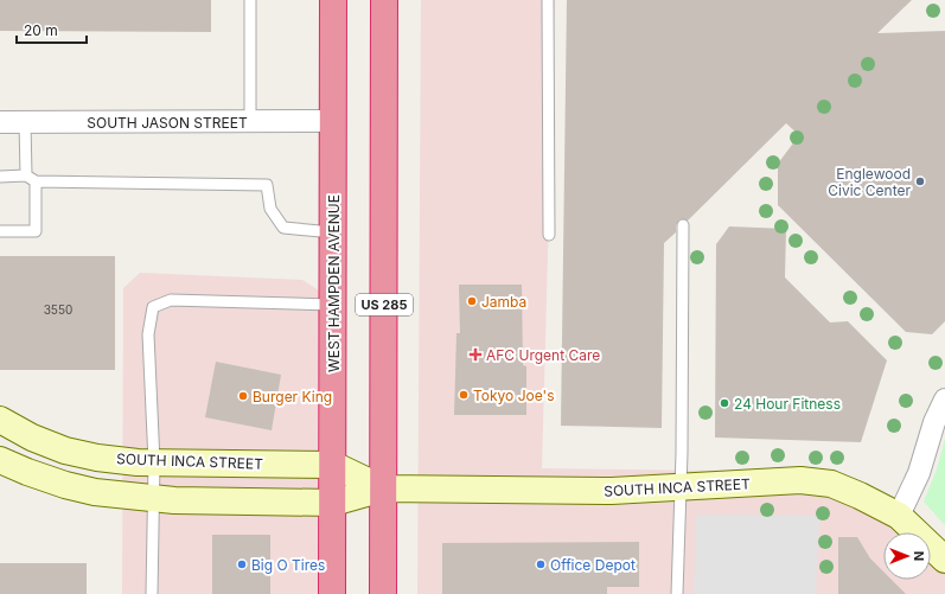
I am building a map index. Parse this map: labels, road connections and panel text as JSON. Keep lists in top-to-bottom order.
{
  "streets": {
    "highway": ["WEST HAMPDEN AVENUE", "US 285"],
    "street": ["SOUTH JASON STREET", "SOUTH INCA STREET"]
  },
  "crossings": [
    ["SOUTH JASON STREET", "WEST HAMPDEN AVENUE"],
    ["WEST HAMPDEN AVENUE", "SOUTH INCA STREET"],
    ["US 285", "SOUTH INCA STREET"]
  ],
  "places": {
    "other": [
      "Englewood Civic Center",
      "Jamba",
      "Tokyo Joe's",
      "Burger King",
      "24 Hour Fitness",
      "Big O Tires",
      "Office Depot"
    ],
    "health": ["AFC Urgent Care"]
  },
  "house_numbers": ["3550"],
  "scale_bar": "20 m",
  "north": "right"
}
